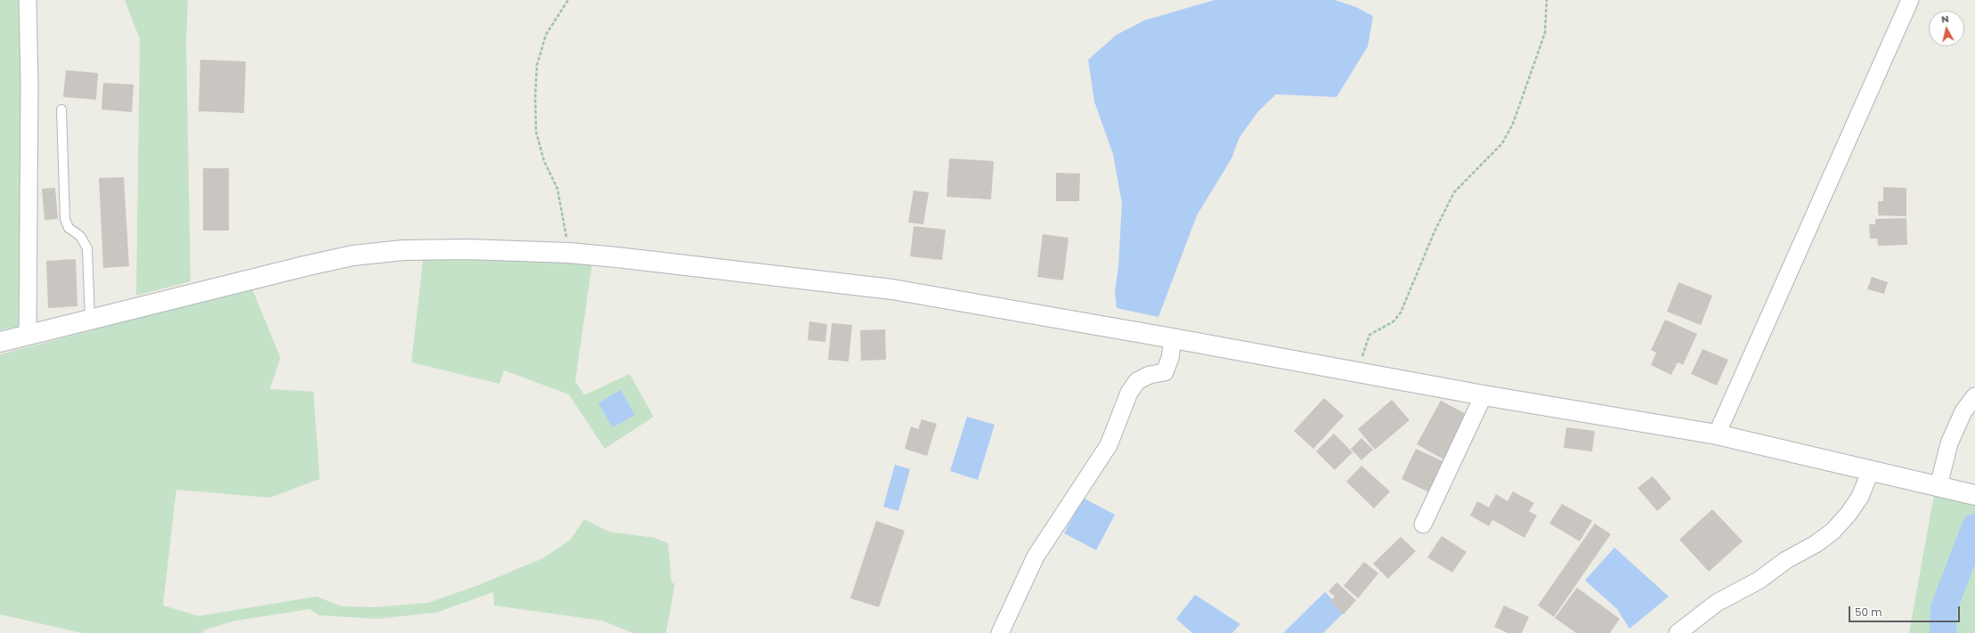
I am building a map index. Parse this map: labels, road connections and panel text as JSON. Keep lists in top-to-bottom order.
{
  "scale_bar": "50 m",
  "north": "top"
}
